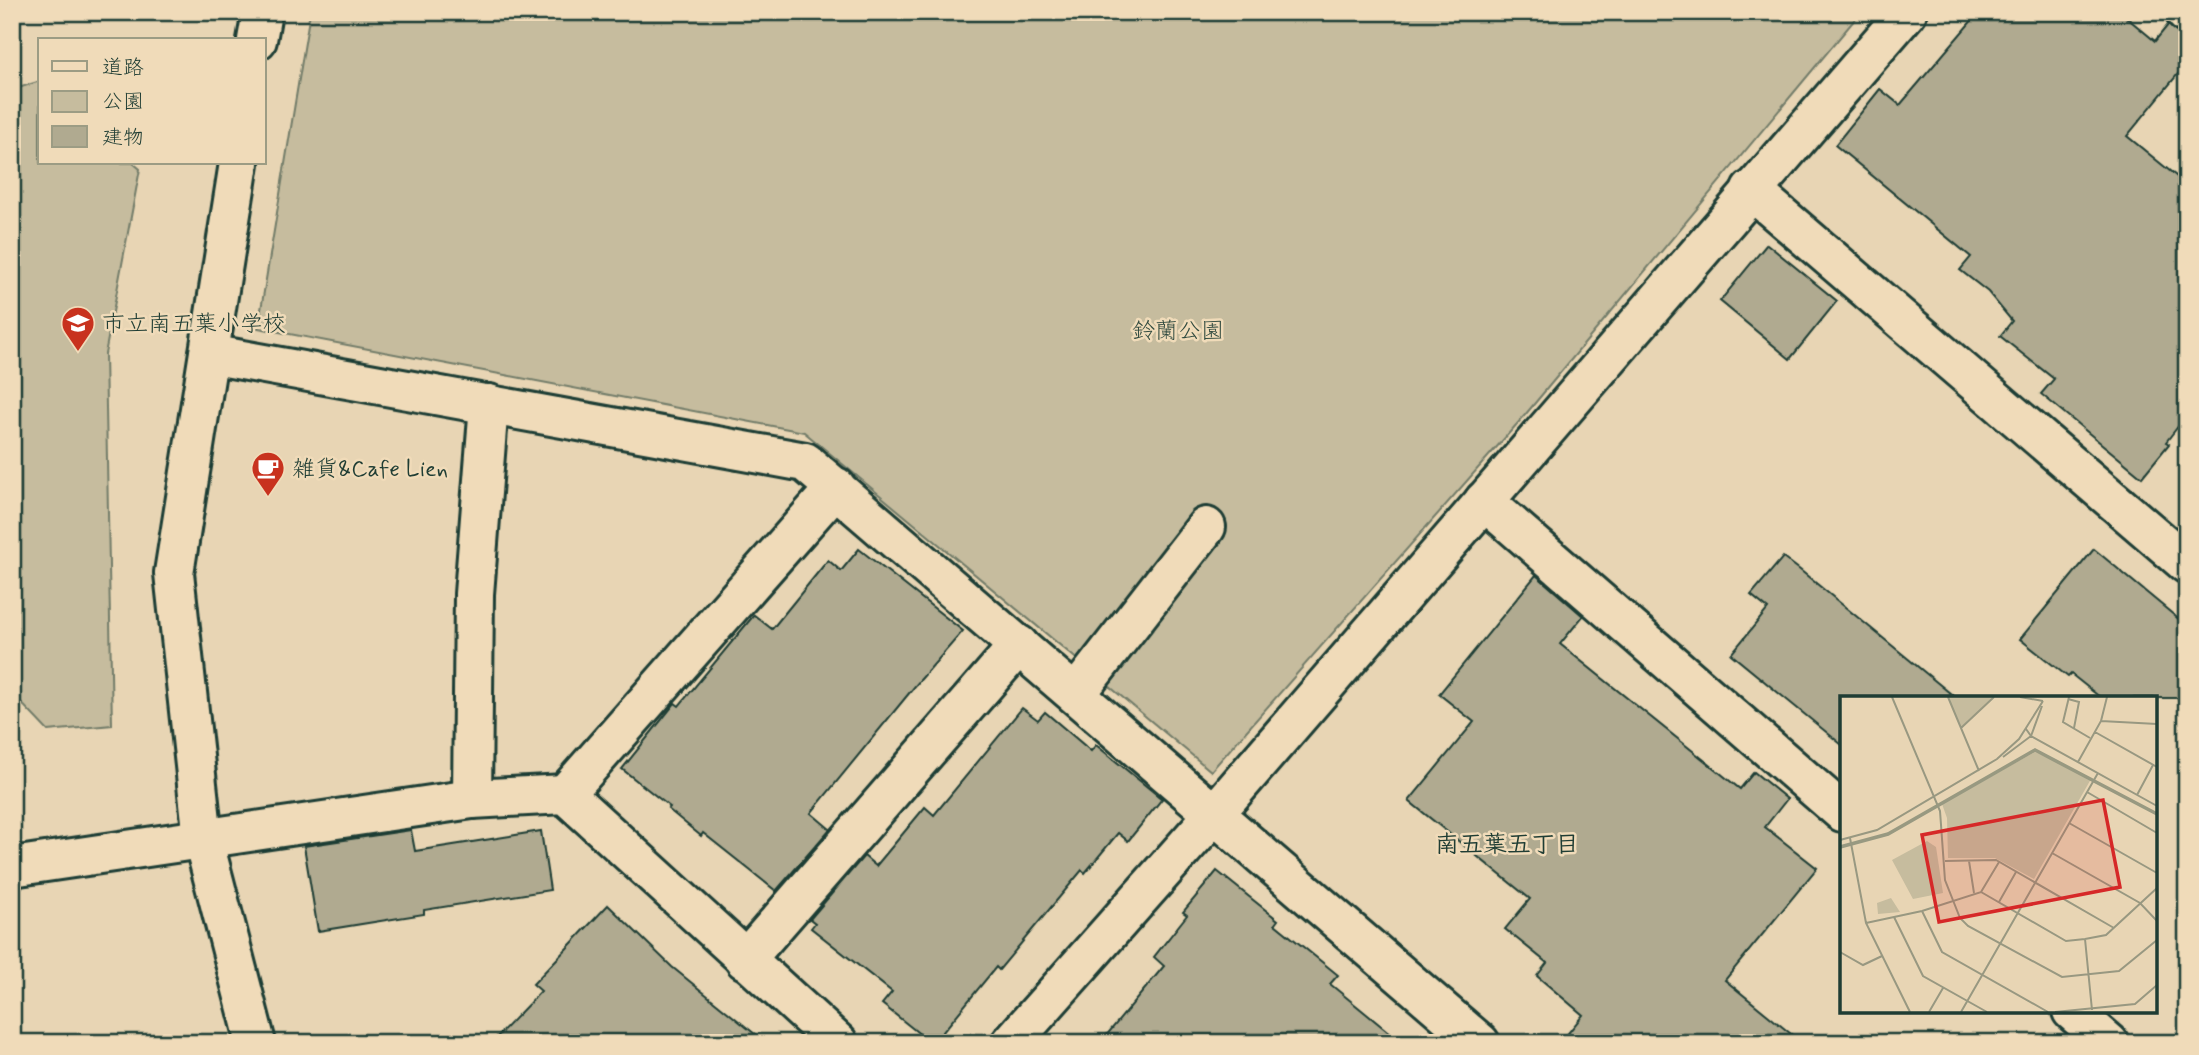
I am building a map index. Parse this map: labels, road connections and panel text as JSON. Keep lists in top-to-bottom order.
{
  "districts": ["南五葉五丁目"],
  "parks": ["鈴蘭公園"],
  "places": {
    "school or university": ["市立南五葉小学校"],
    "cafe": ["雑貨&Cafe Lien"]
  },
  "legend": ["道路", "公園", "建物"]
}
